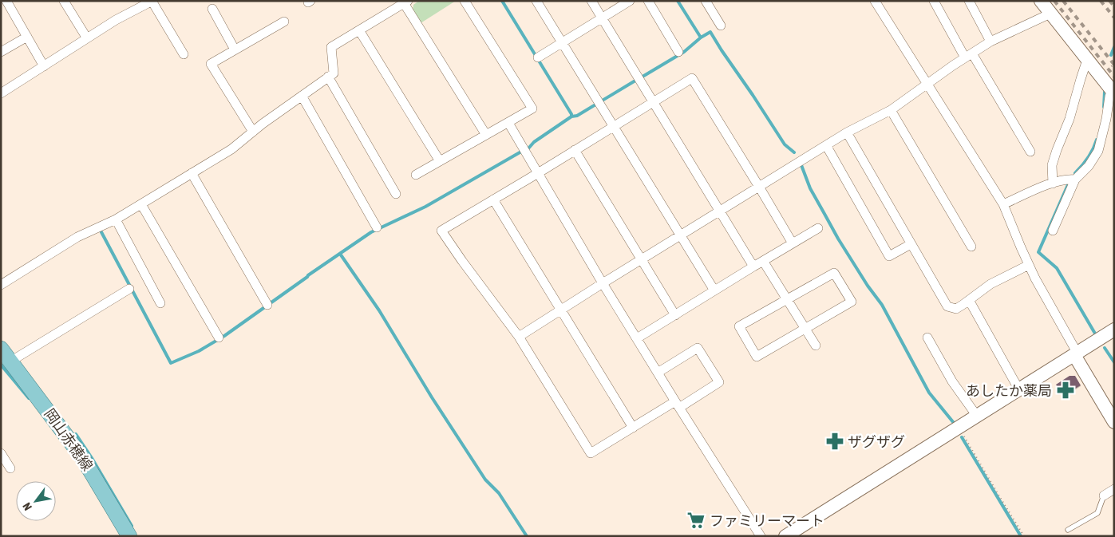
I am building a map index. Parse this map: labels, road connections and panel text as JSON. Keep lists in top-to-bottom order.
{
  "streets": {
    "main road": ["岡山赤穂線"]
  },
  "places": {
    "pharmacy": ["あしたか薬局", "ザグザグ"],
    "supermarket": ["ファミリーマート"]
  },
  "north": "bottom left"
}
